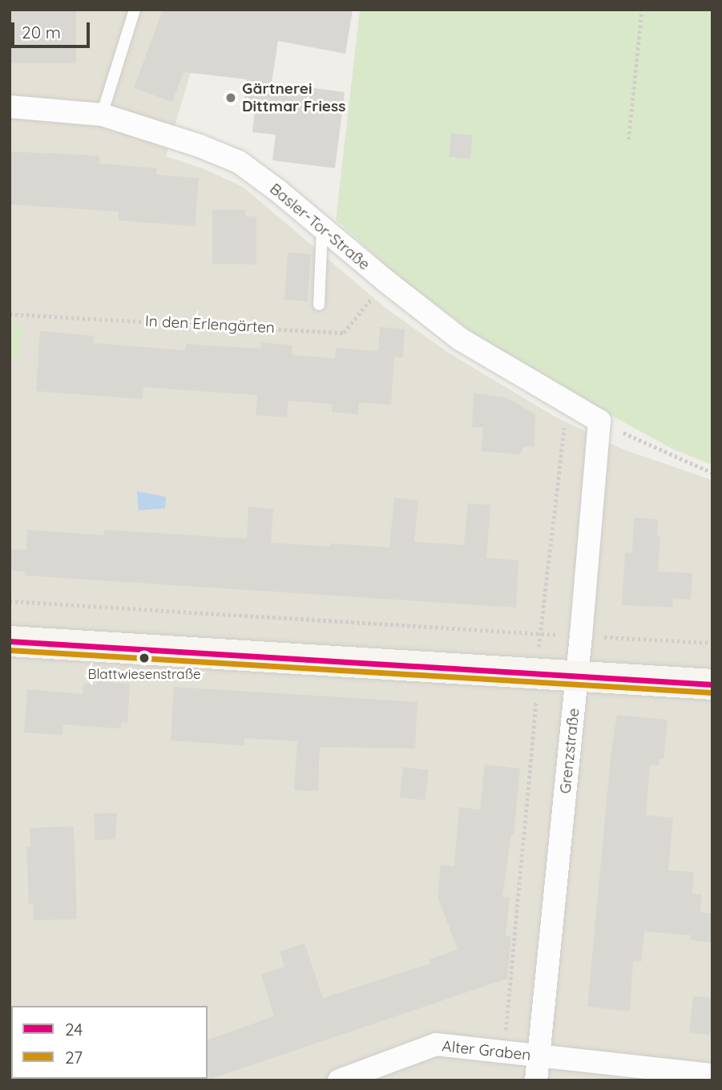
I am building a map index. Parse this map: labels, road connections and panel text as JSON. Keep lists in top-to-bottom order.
{
  "streets": {
    "street": ["Basler-Tor-Straße", "Grenzstraße", "Alter Graben"],
    "path": ["In den Erlengärten"]
  },
  "crossings": [
    ["Basler-Tor-Straße", "In den Erlengärten"],
    ["Basler-Tor-Straße", "Grenzstraße"],
    ["Grenzstraße", "Alter Graben"]
  ],
  "places": ["Gärtnerei Dittmar Friess", "Blattwiesenstraße"],
  "lines": ["transit line 24", "transit line 27"],
  "legend": ["24", "27"],
  "scale_bar": "20 m"
}
